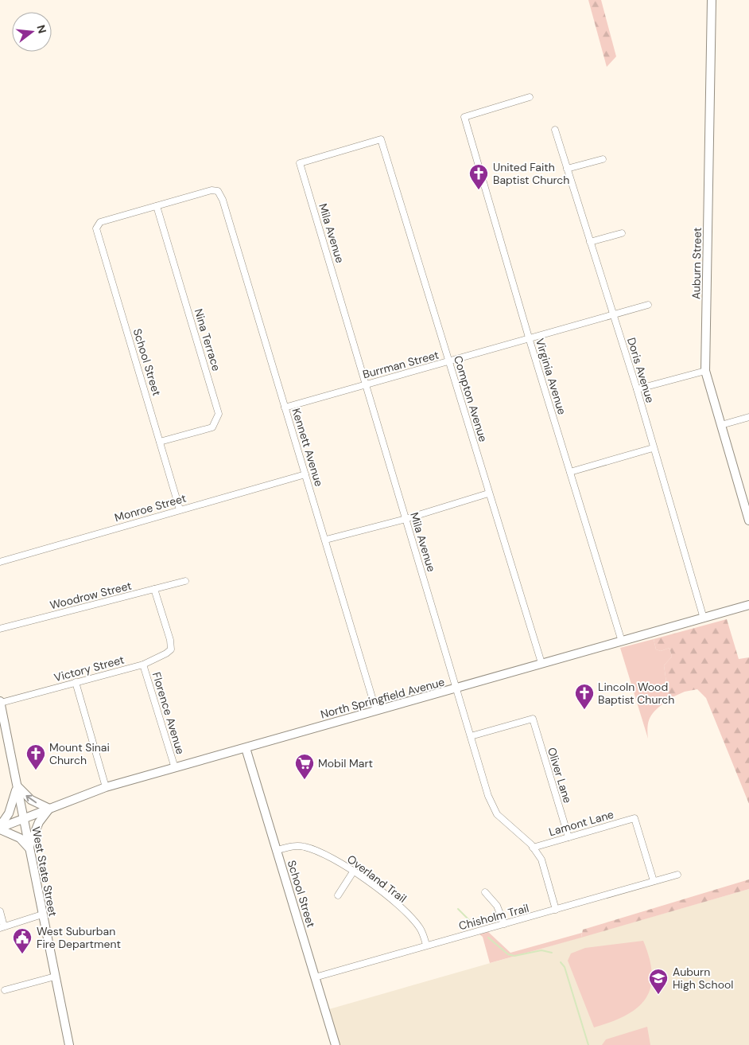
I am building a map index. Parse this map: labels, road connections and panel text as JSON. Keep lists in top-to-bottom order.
{
  "streets": {
    "main road": [
      "Auburn Street",
      "School Street",
      "North Springfield Avenue",
      "West State Street"
    ],
    "street": [
      "Mila Avenue",
      "Nina Terrace",
      "Burrman Street",
      "Doris Avenue",
      "Virginia Avenue",
      "Compton Avenue",
      "Kennett Avenue",
      "Monroe Street",
      "Woodrow Street",
      "Victory Street",
      "Florence Avenue",
      "Oliver Lane",
      "Lamont Lane",
      "Overland Trail",
      "Chisholm Trail"
    ]
  },
  "crossings": [
    ["Mila Avenue", "Burrman Street"],
    ["Mila Avenue", "Compton Avenue"],
    ["Mila Avenue", "North Springfield Avenue"],
    ["Mila Avenue", "Oliver Lane"],
    ["Mila Avenue", "Lamont Lane"],
    ["Mila Avenue", "Chisholm Trail"],
    ["Nina Terrace", "School Street"],
    ["Nina Terrace", "Kennett Avenue"],
    ["School Street", "Kennett Avenue"],
    ["School Street", "Monroe Street"],
    ["School Street", "North Springfield Avenue"],
    ["School Street", "Overland Trail"],
    ["School Street", "Chisholm Trail"],
    ["Burrman Street", "Doris Avenue"],
    ["Burrman Street", "Virginia Avenue"],
    ["Burrman Street", "Compton Avenue"],
    ["Burrman Street", "Kennett Avenue"],
    ["Doris Avenue", "North Springfield Avenue"],
    ["Virginia Avenue", "North Springfield Avenue"],
    ["Compton Avenue", "North Springfield Avenue"],
    ["Kennett Avenue", "Monroe Street"],
    ["Kennett Avenue", "North Springfield Avenue"],
    ["Woodrow Street", "Victory Street"],
    ["Victory Street", "Florence Avenue"],
    ["Victory Street", "West State Street"],
    ["North Springfield Avenue", "Florence Avenue"],
    ["North Springfield Avenue", "West State Street"],
    ["Oliver Lane", "Lamont Lane"],
    ["Lamont Lane", "Chisholm Trail"],
    ["Overland Trail", "Chisholm Trail"]
  ],
  "places": {
    "church": ["United Faith Baptist Church", "Lincoln Wood Baptist Church", "Mount Sinai Church"],
    "supermarket": ["Mobil Mart"],
    "public building": ["West Suburban Fire Department"],
    "school or university": ["Auburn High School"]
  },
  "north": "right"
}
